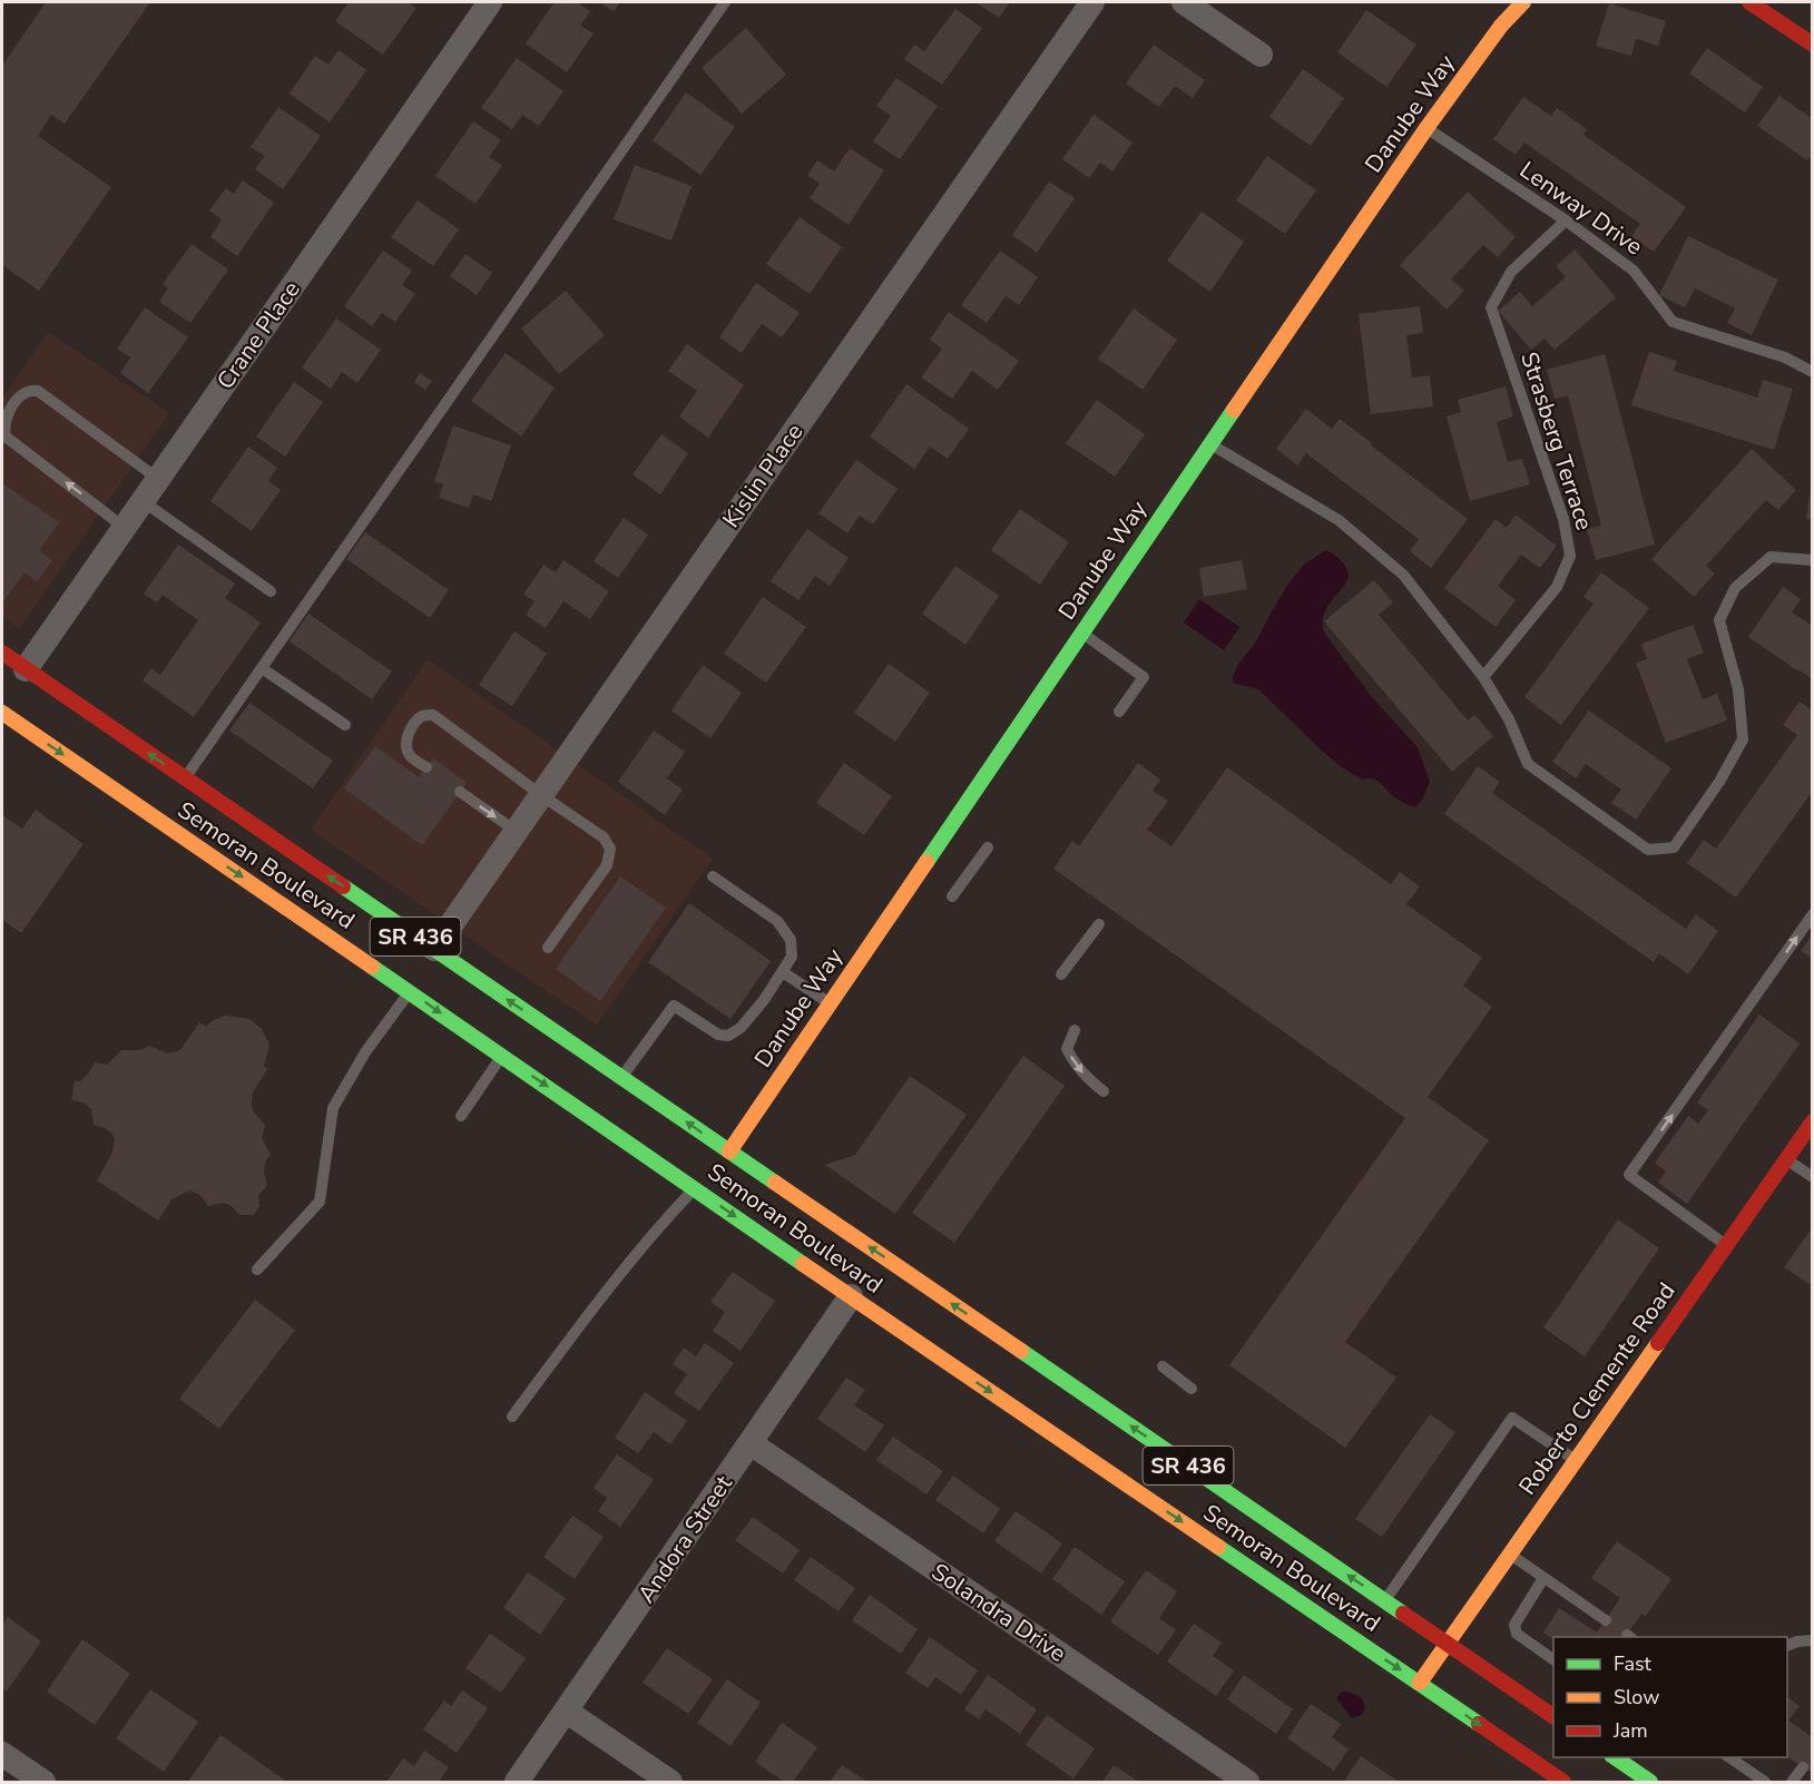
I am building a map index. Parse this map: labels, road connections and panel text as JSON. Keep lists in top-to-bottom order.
{
  "streets": {
    "main road": [
      "Danube Way",
      "Semoran Boulevard",
      "SR 436",
      "Roberto Clemente Road"
    ],
    "street": [
      "Crane Place",
      "Kislin Place",
      "Andora Street",
      "Solandra Drive"
    ],
    "lane": ["Lenway Drive", "Strasberg Terrace"]
  },
  "crossings": [
    ["Danube Way", "Lenway Drive"],
    ["Danube Way", "Semoran Boulevard"],
    ["Lenway Drive", "Strasberg Terrace"],
    ["Crane Place", "Semoran Boulevard"],
    ["Kislin Place", "Semoran Boulevard"],
    ["Semoran Boulevard", "Roberto Clemente Road"],
    ["Semoran Boulevard", "Andora Street"],
    ["Andora Street", "Solandra Drive"]
  ],
  "legend": ["Fast", "Slow", "Jam"]
}
